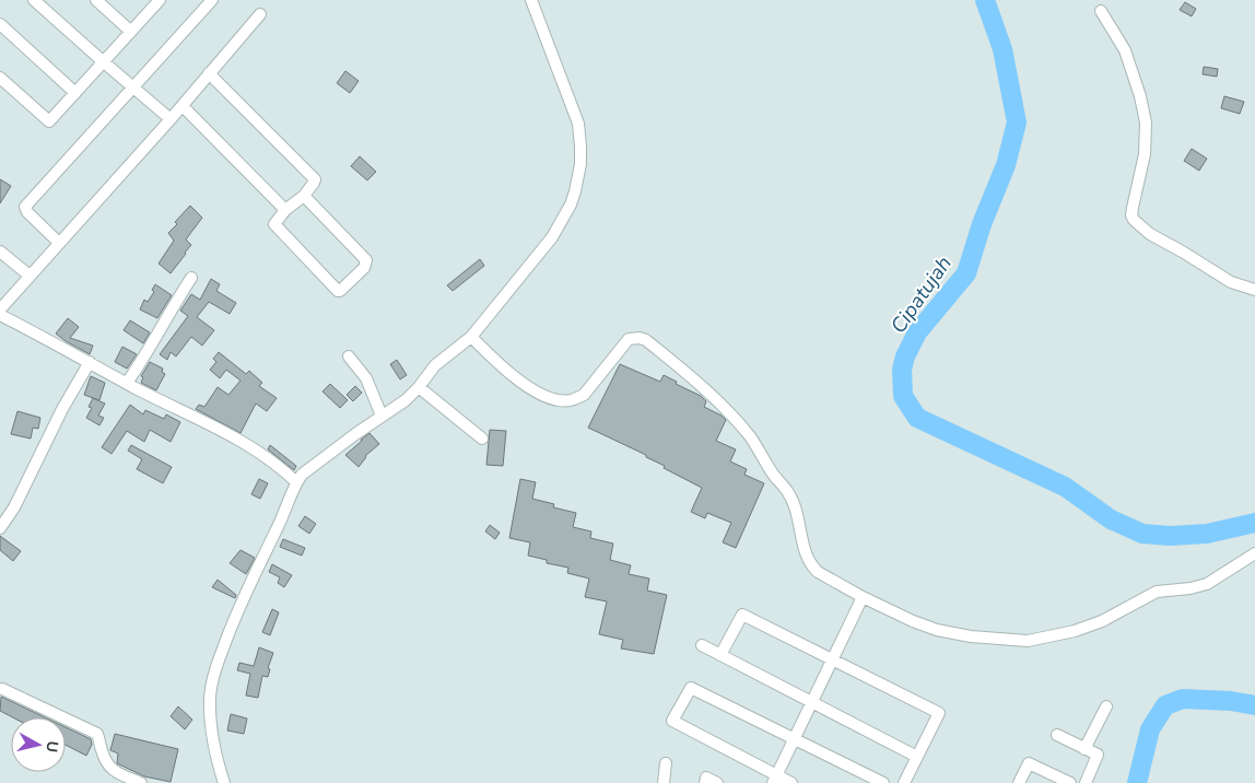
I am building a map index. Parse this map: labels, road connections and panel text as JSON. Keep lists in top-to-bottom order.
{
  "water": ["Cipatujah"],
  "north": "right"
}
